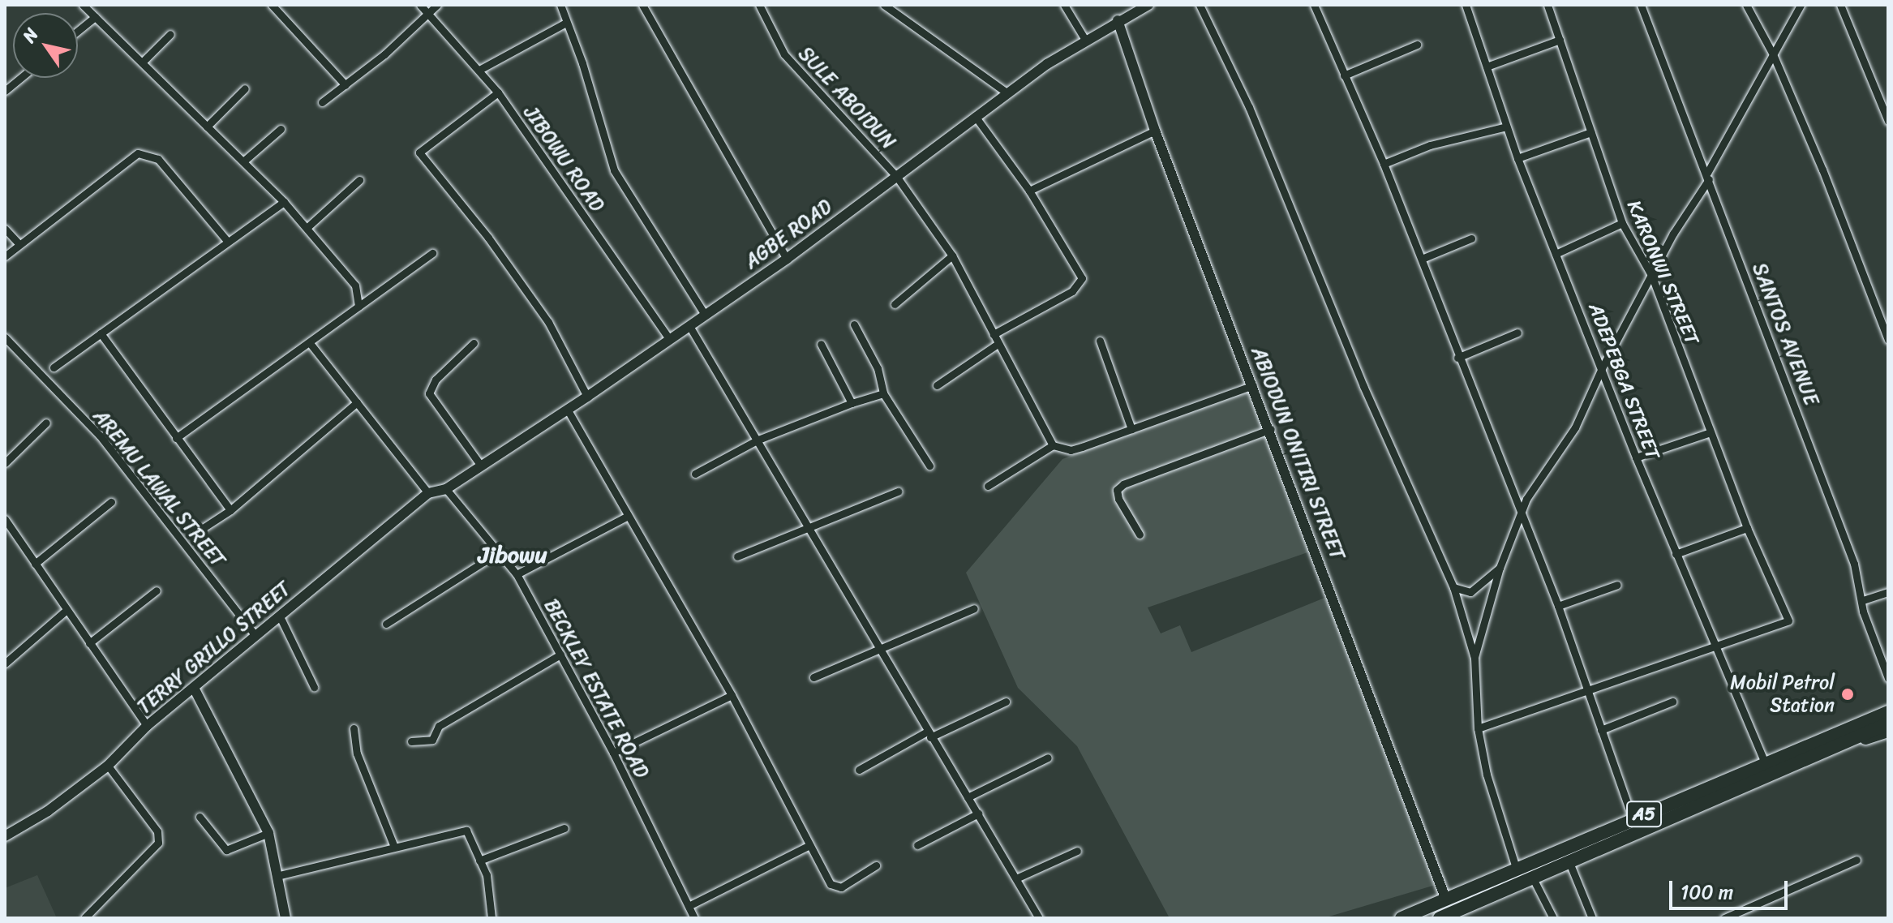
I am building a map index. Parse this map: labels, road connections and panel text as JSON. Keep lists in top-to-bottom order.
{
  "streets": {
    "highway": ["A5"],
    "street": [
      "SULE ABOIDUN",
      "JIBOWU ROAD",
      "AGBE ROAD",
      "KARONWI STREET",
      "SANTOS AVENUE",
      "ADEPEBGA STREET",
      "ABIODUN ONITIRI STREET",
      "AREMU LAWAL STREET",
      "TERRY GRILLO STREET",
      "BECKLEY ESTATE ROAD"
    ]
  },
  "crossings": [
    ["SULE ABOIDUN", "AGBE ROAD"],
    ["JIBOWU ROAD", "AGBE ROAD"],
    ["AGBE ROAD", "ABIODUN ONITIRI STREET"],
    ["AGBE ROAD", "TERRY GRILLO STREET"],
    ["AGBE ROAD", "BECKLEY ESTATE ROAD"],
    ["KARONWI STREET", "ADEPEBGA STREET"],
    ["ADEPEBGA STREET", "A5"],
    ["ABIODUN ONITIRI STREET", "A5"],
    ["AREMU LAWAL STREET", "TERRY GRILLO STREET"],
    ["TERRY GRILLO STREET", "BECKLEY ESTATE ROAD"]
  ],
  "districts": ["Jibowu"],
  "places": ["Mobil Petrol Station"],
  "scale_bar": "100 m",
  "north": "top left"
}
